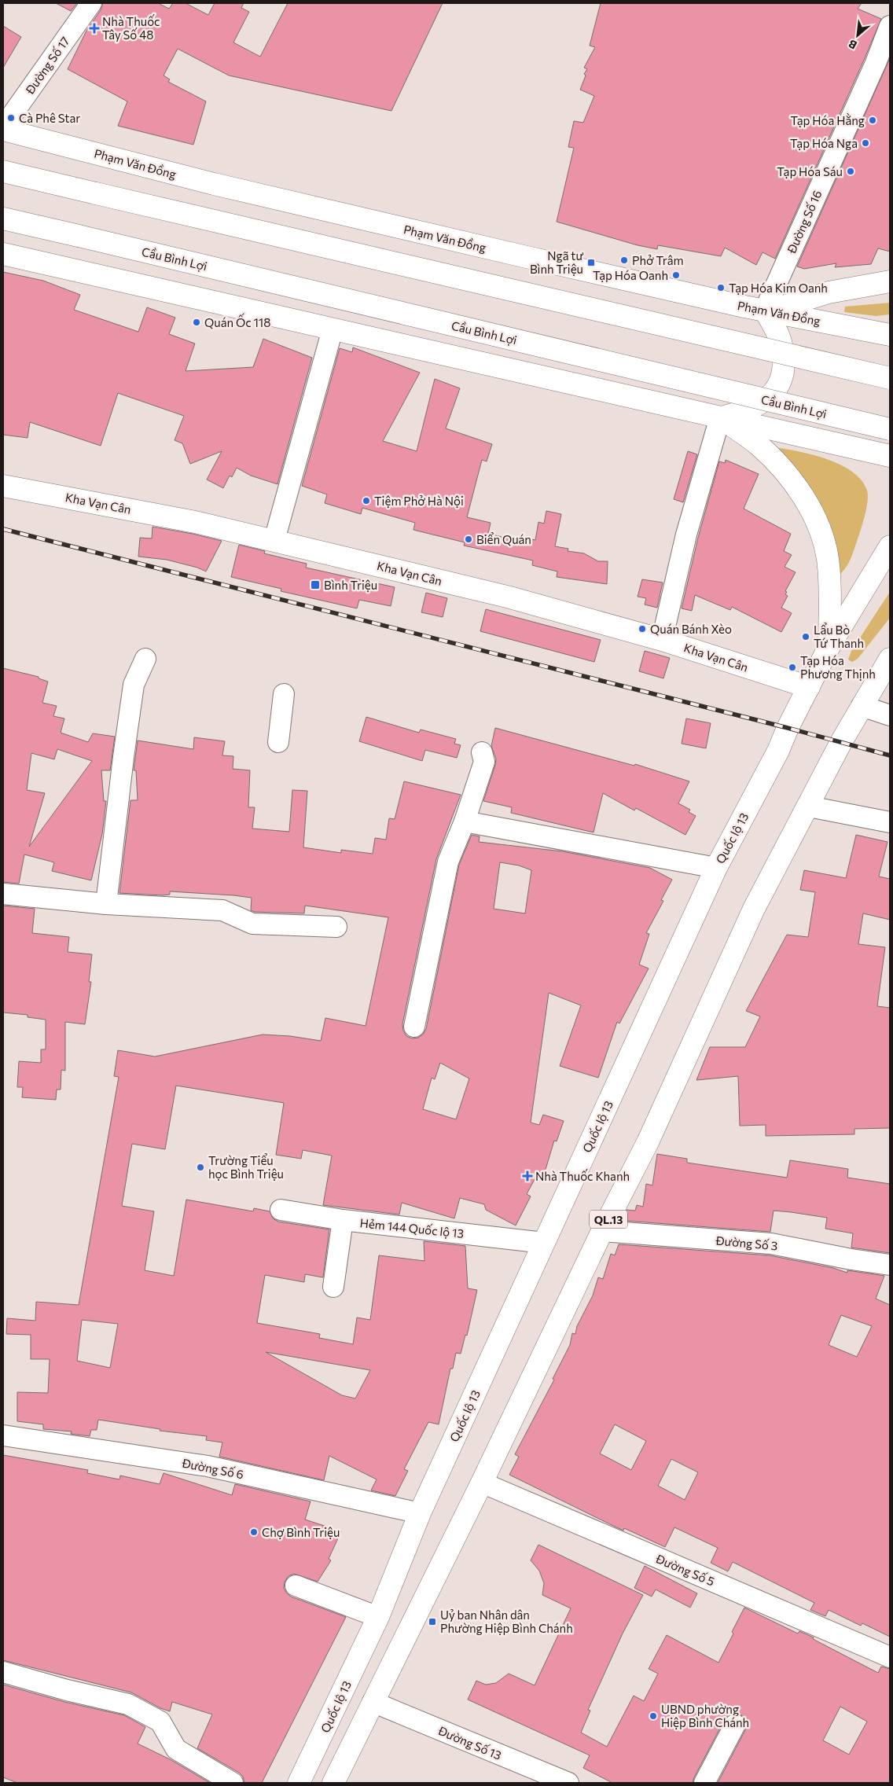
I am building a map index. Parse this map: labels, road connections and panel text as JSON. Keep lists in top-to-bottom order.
{
  "streets": {
    "main road": [
      "Phạm Văn Đồng",
      "Cầu Bình Lợi",
      "Kha Vạn Cân",
      "Quốc lộ 13",
      "QL.13"
    ],
    "street": [
      "Đường Số 17",
      "Đường Số 16",
      "Hẻm 144 Quốc lộ 13",
      "Đường Số 3",
      "Đường Số 6",
      "Đường Số 5",
      "Đường Số 13"
    ]
  },
  "crossings": [
    ["Đường Số 17", "Phạm Văn Đồng"],
    ["Phạm Văn Đồng", "Đường Số 16"],
    ["Kha Vạn Cân", "Quốc lộ 13"],
    ["Quốc lộ 13", "Hẻm 144 Quốc lộ 13"],
    ["Quốc lộ 13", "Đường Số 6"],
    ["QL.13", "Đường Số 3"],
    ["QL.13", "Đường Số 5"],
    ["QL.13", "Đường Số 13"]
  ],
  "places": {
    "health": ["Nhà Thuốc Tây Số 48", "Nhà Thuốc Khanh"],
    "other": [
      "Cà Phê Star",
      "Tạp Hóa Hằng",
      "Tạp Hóa Nga",
      "Tạp Hóa Sáu",
      "Phở Trâm",
      "Tạp Hóa Oanh",
      "Tạp Hóa Kim Oanh",
      "Quán Ốc 118",
      "Tiệm Phở Hà Nội",
      "Biển Quán",
      "Quán Bánh Xèo",
      "Lẩu Bò Tứ Thanh",
      "Tạp Hóa Phương Thịnh",
      "Trường Tiểu học Bình Triệu",
      "Chợ Bình Triệu",
      "UBND phường Hiệp Bình Chánh"
    ],
    "transit": ["Ngã tư Bình Triệu", "Bình Triệu", "Uỷ ban Nhân dân Phường Hiệp Bình Chánh"]
  },
  "north": "bottom left"
}
